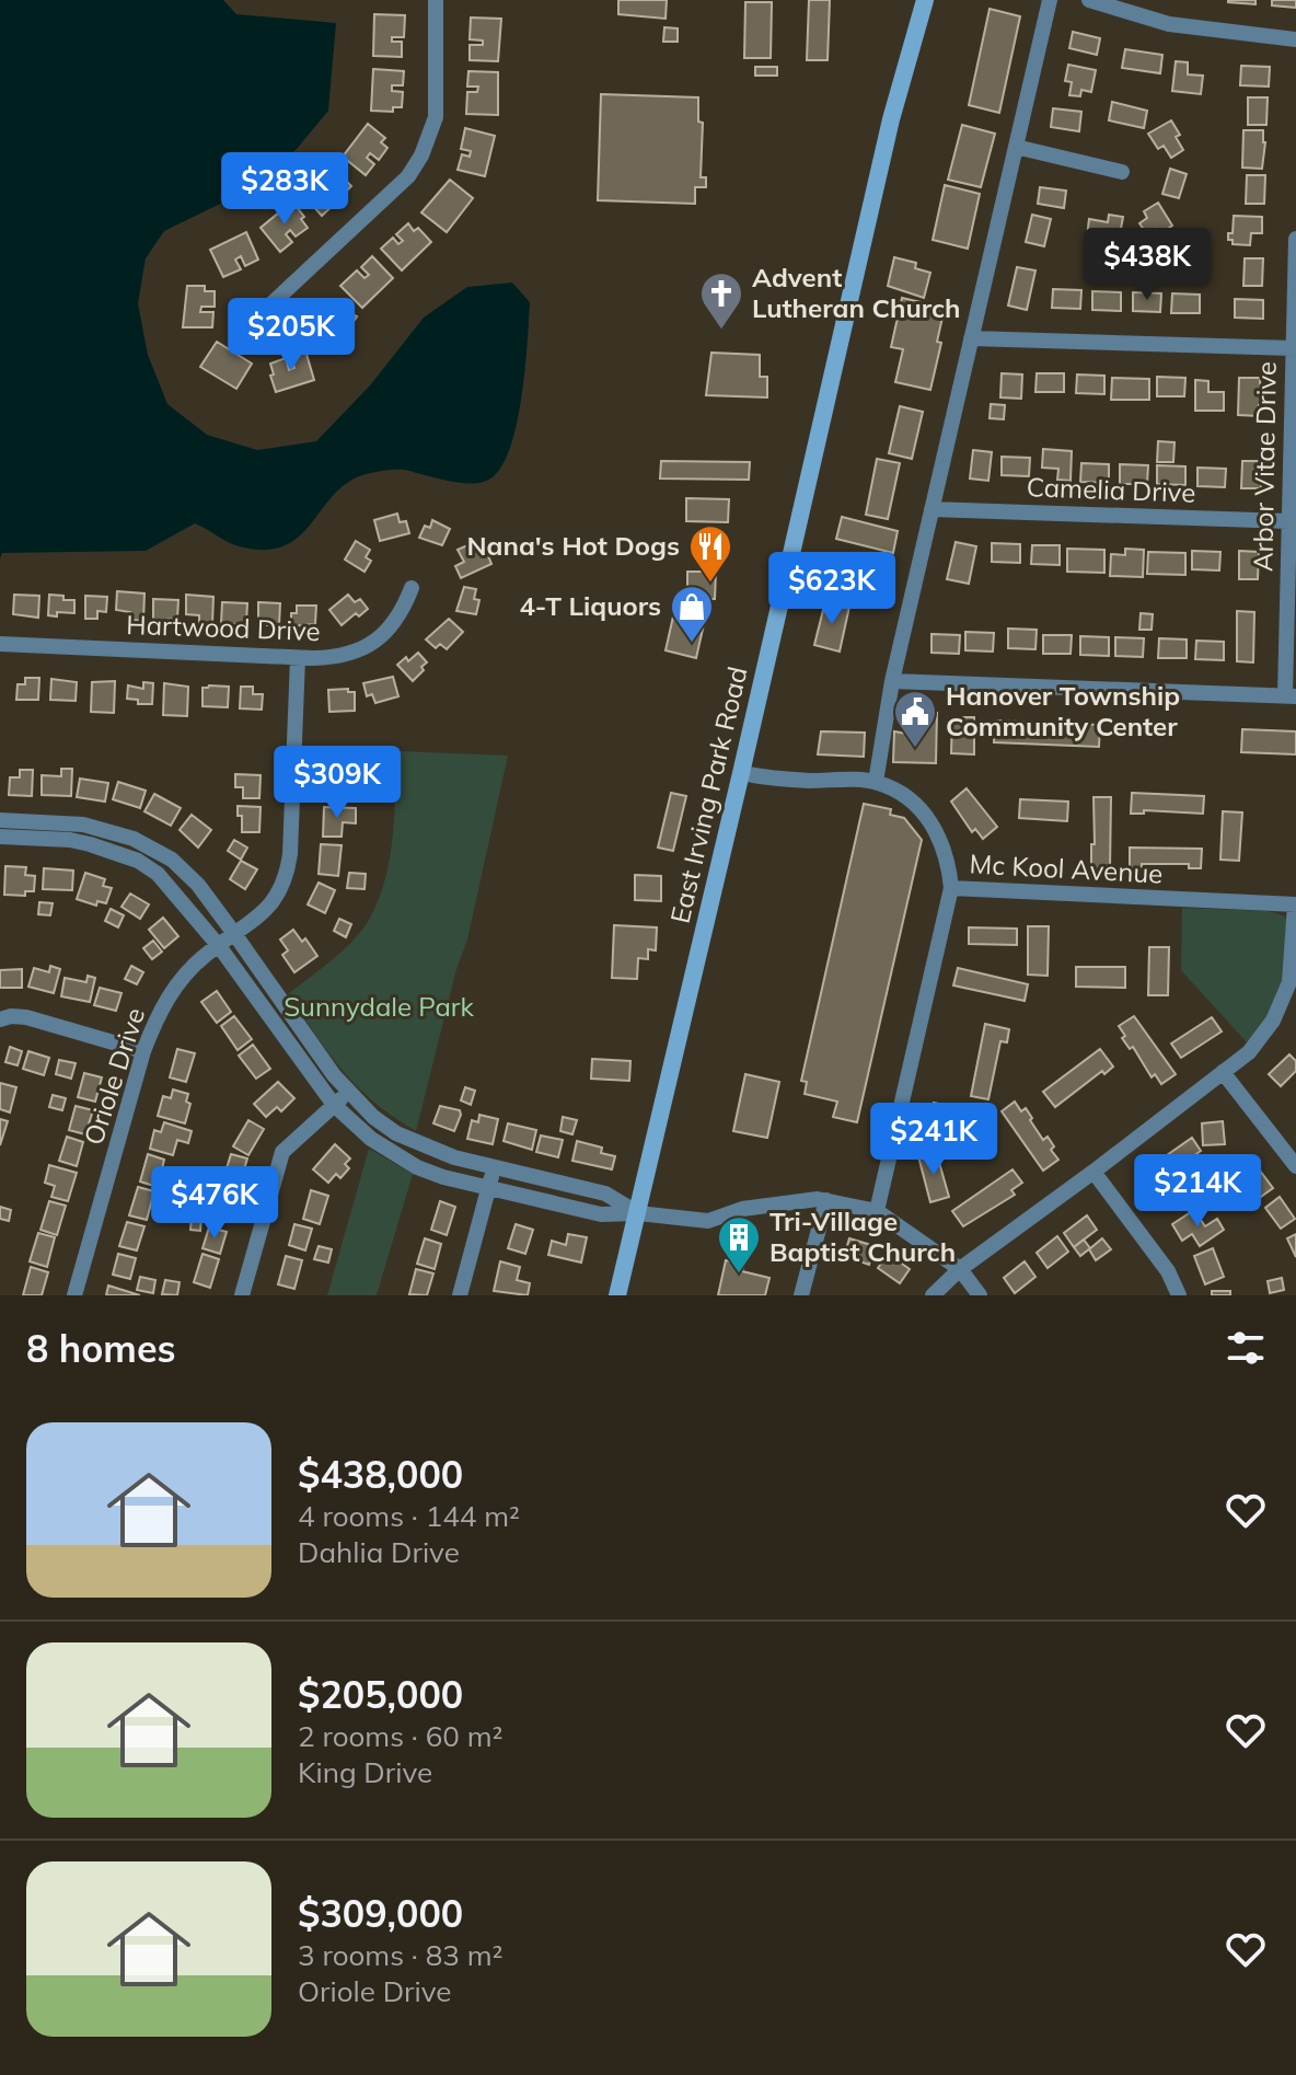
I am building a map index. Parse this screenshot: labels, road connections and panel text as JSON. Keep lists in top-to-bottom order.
{
  "streets": {
    "main road": ["East Irving Park Road"],
    "street": [
      "Arbor Vitae Drive",
      "Camelia Drive",
      "Hartwood Drive",
      "Mc Kool Avenue",
      "Oriole Drive"
    ]
  },
  "crossings": [
    ["Arbor Vitae Drive", "Camelia Drive"],
    ["Hartwood Drive", "Oriole Drive"],
    ["East Irving Park Road", "Mc Kool Avenue"]
  ],
  "parks": ["Sunnydale Park"],
  "places": {
    "church": ["Advent Lutheran Church"],
    "restaurant": ["Nana's Hot Dogs"],
    "shop": ["4-T Liquors"],
    "public building": ["Hanover Township Community Center"],
    "building": ["Tri-Village Baptist Church"]
  },
  "page": {
    "price": [
      "$283K",
      "$438K",
      "$205K",
      "$623K",
      "$309K",
      "$241K",
      "$214K",
      "$476K"
    ],
    "heading": "8 homes",
    "list": [
      {
        "name": "$438,000",
        "note": "4 rooms · 144 m² · Dahlia Drive"
      },
      {
        "name": "$205,000",
        "note": "2 rooms · 60 m² · King Drive"
      },
      {
        "name": "$309,000",
        "note": "3 rooms · 83 m² · Oriole Drive"
      }
    ]
  }
}
